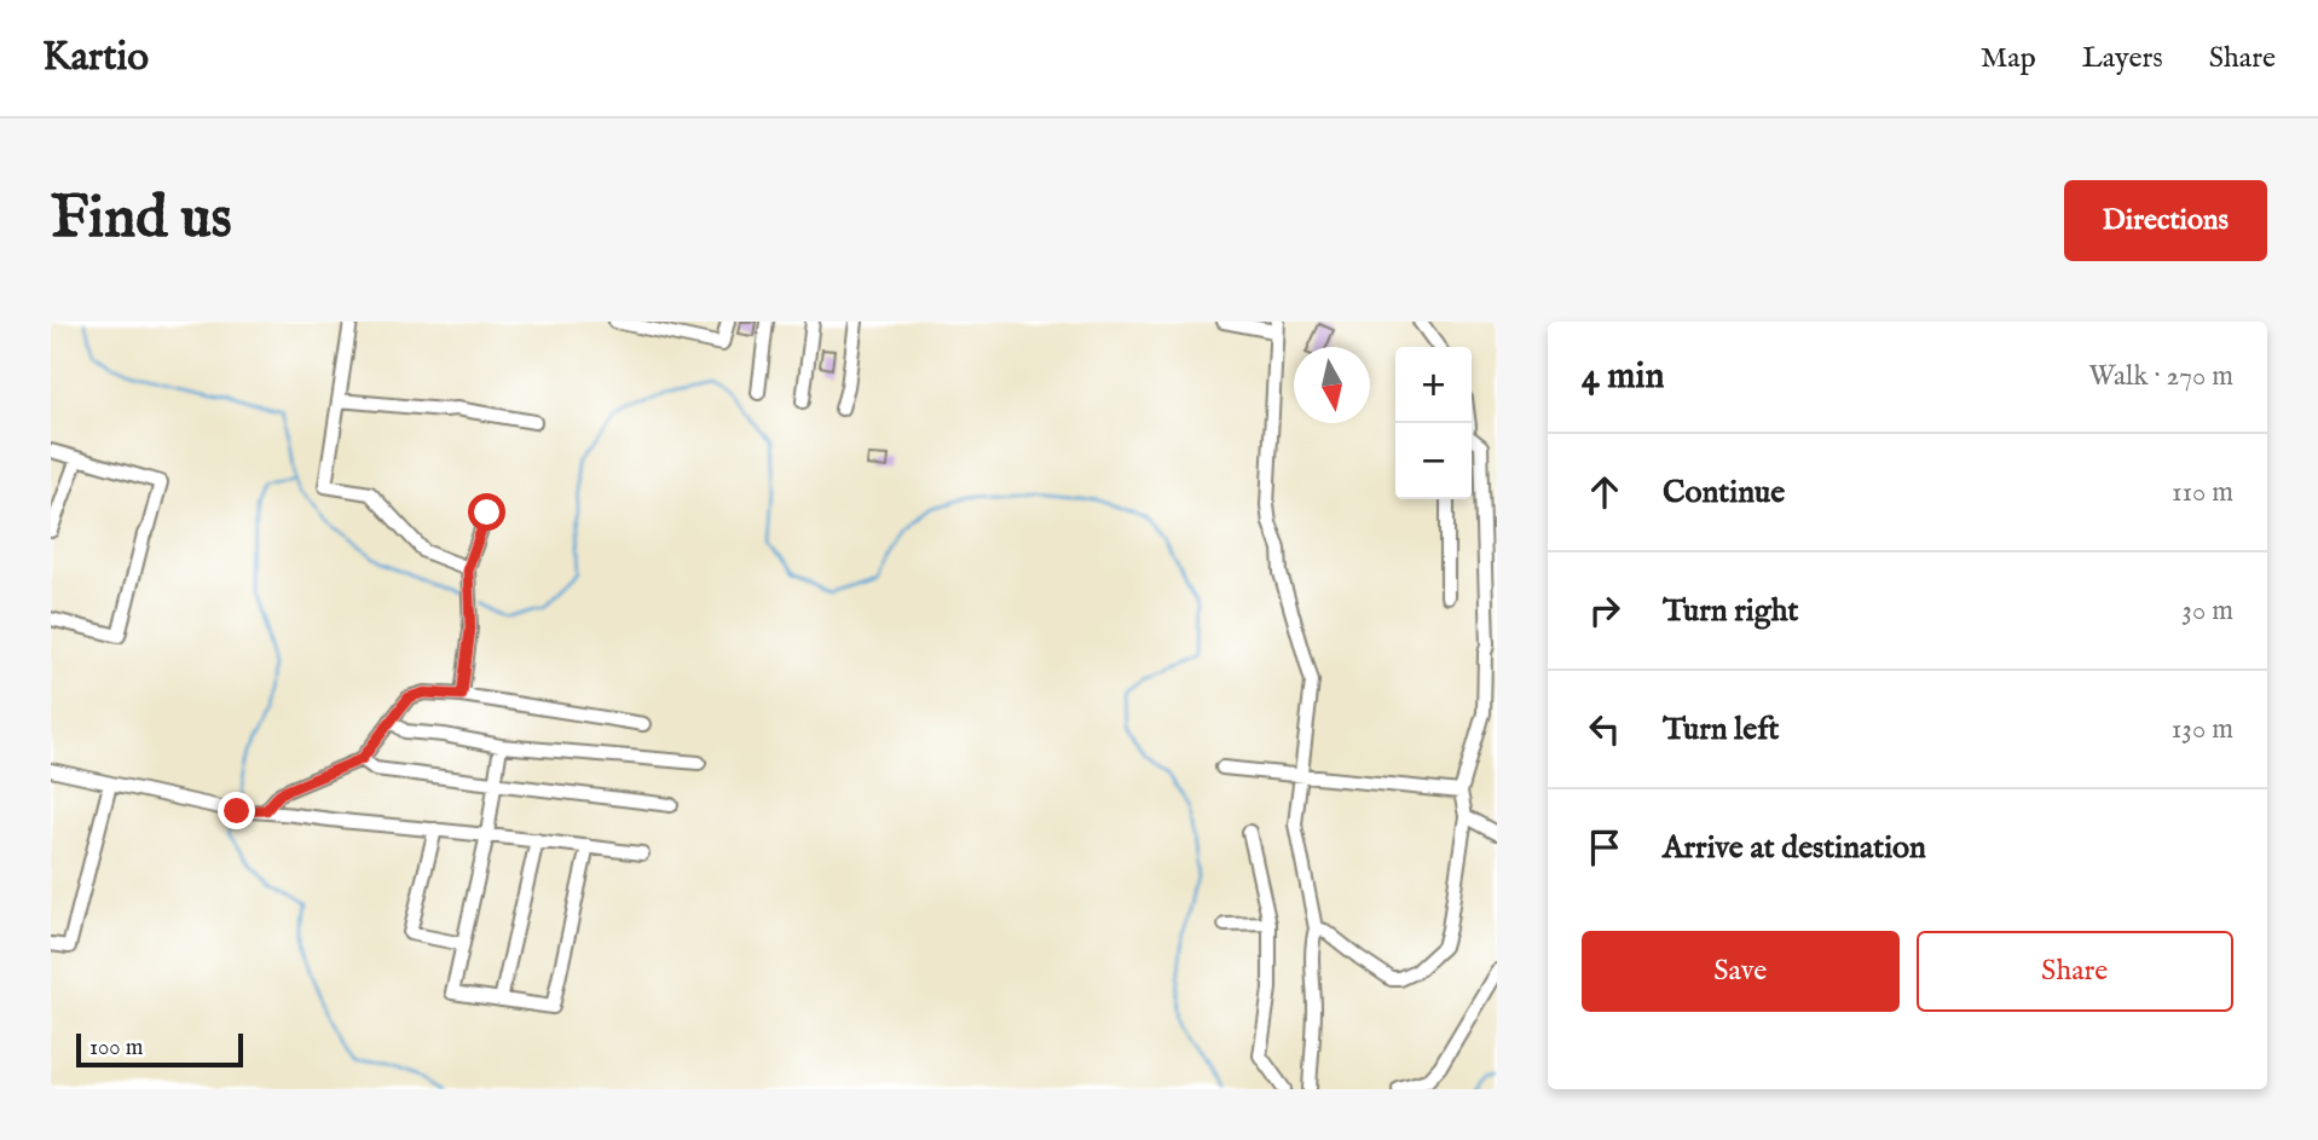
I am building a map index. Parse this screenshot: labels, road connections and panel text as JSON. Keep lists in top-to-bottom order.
{
  "scale_bar": "100 m",
  "north": "bottom",
  "page": {
    "header": "Kartio",
    "nav": ["Map", "Layers", "Share"],
    "buttons": [
      "Directions",
      ["Save", "Share"]
    ],
    "title": "Find us",
    "heading": ["4 min", "Walk · 270 m"],
    "map_buttons": ["+", "−"],
    "list": [
      ["Continue", "110 m"],
      ["Turn right", "30 m"],
      ["Turn left", "130 m"],
      "Arrive at destination"
    ],
    "scale": "100 m"
  }
}
